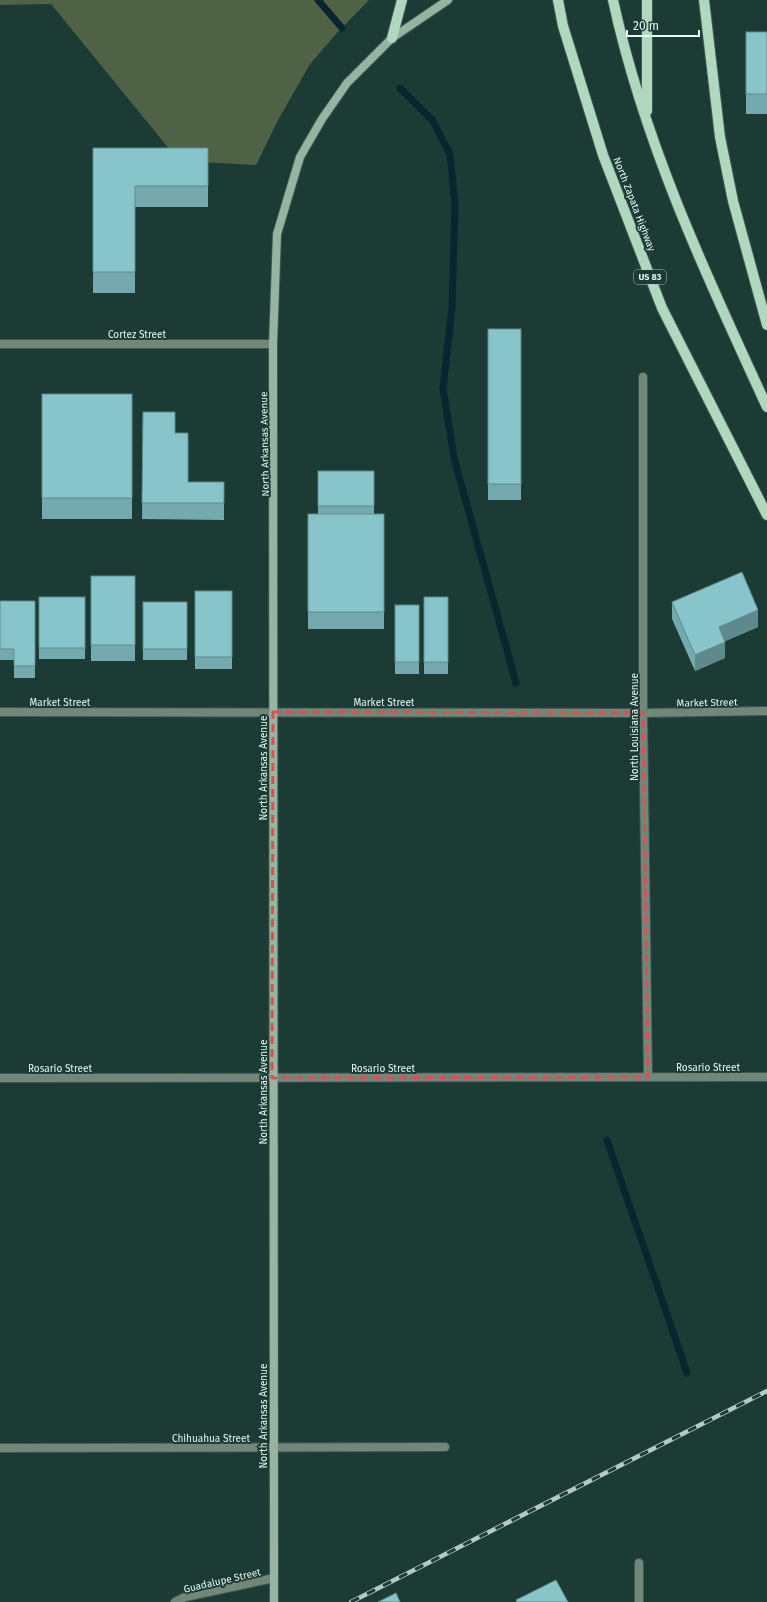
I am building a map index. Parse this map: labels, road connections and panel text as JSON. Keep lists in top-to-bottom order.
{
  "streets": {
    "main road": ["North Zapata Highway", "US 83", "North Arkansas Avenue"],
    "street": [
      "Cortez Street",
      "Market Street",
      "North Louisiana Avenue",
      "Rosario Street",
      "Chihuahua Street",
      "Guadalupe Street"
    ]
  },
  "crossings": [
    ["Cortez Street", "North Arkansas Avenue"],
    ["North Arkansas Avenue", "Market Street"],
    ["North Arkansas Avenue", "Rosario Street"],
    ["North Arkansas Avenue", "Chihuahua Street"],
    ["North Arkansas Avenue", "Guadalupe Street"],
    ["Market Street", "North Louisiana Avenue"],
    ["North Louisiana Avenue", "Rosario Street"]
  ],
  "scale_bar": "20 m"
}
